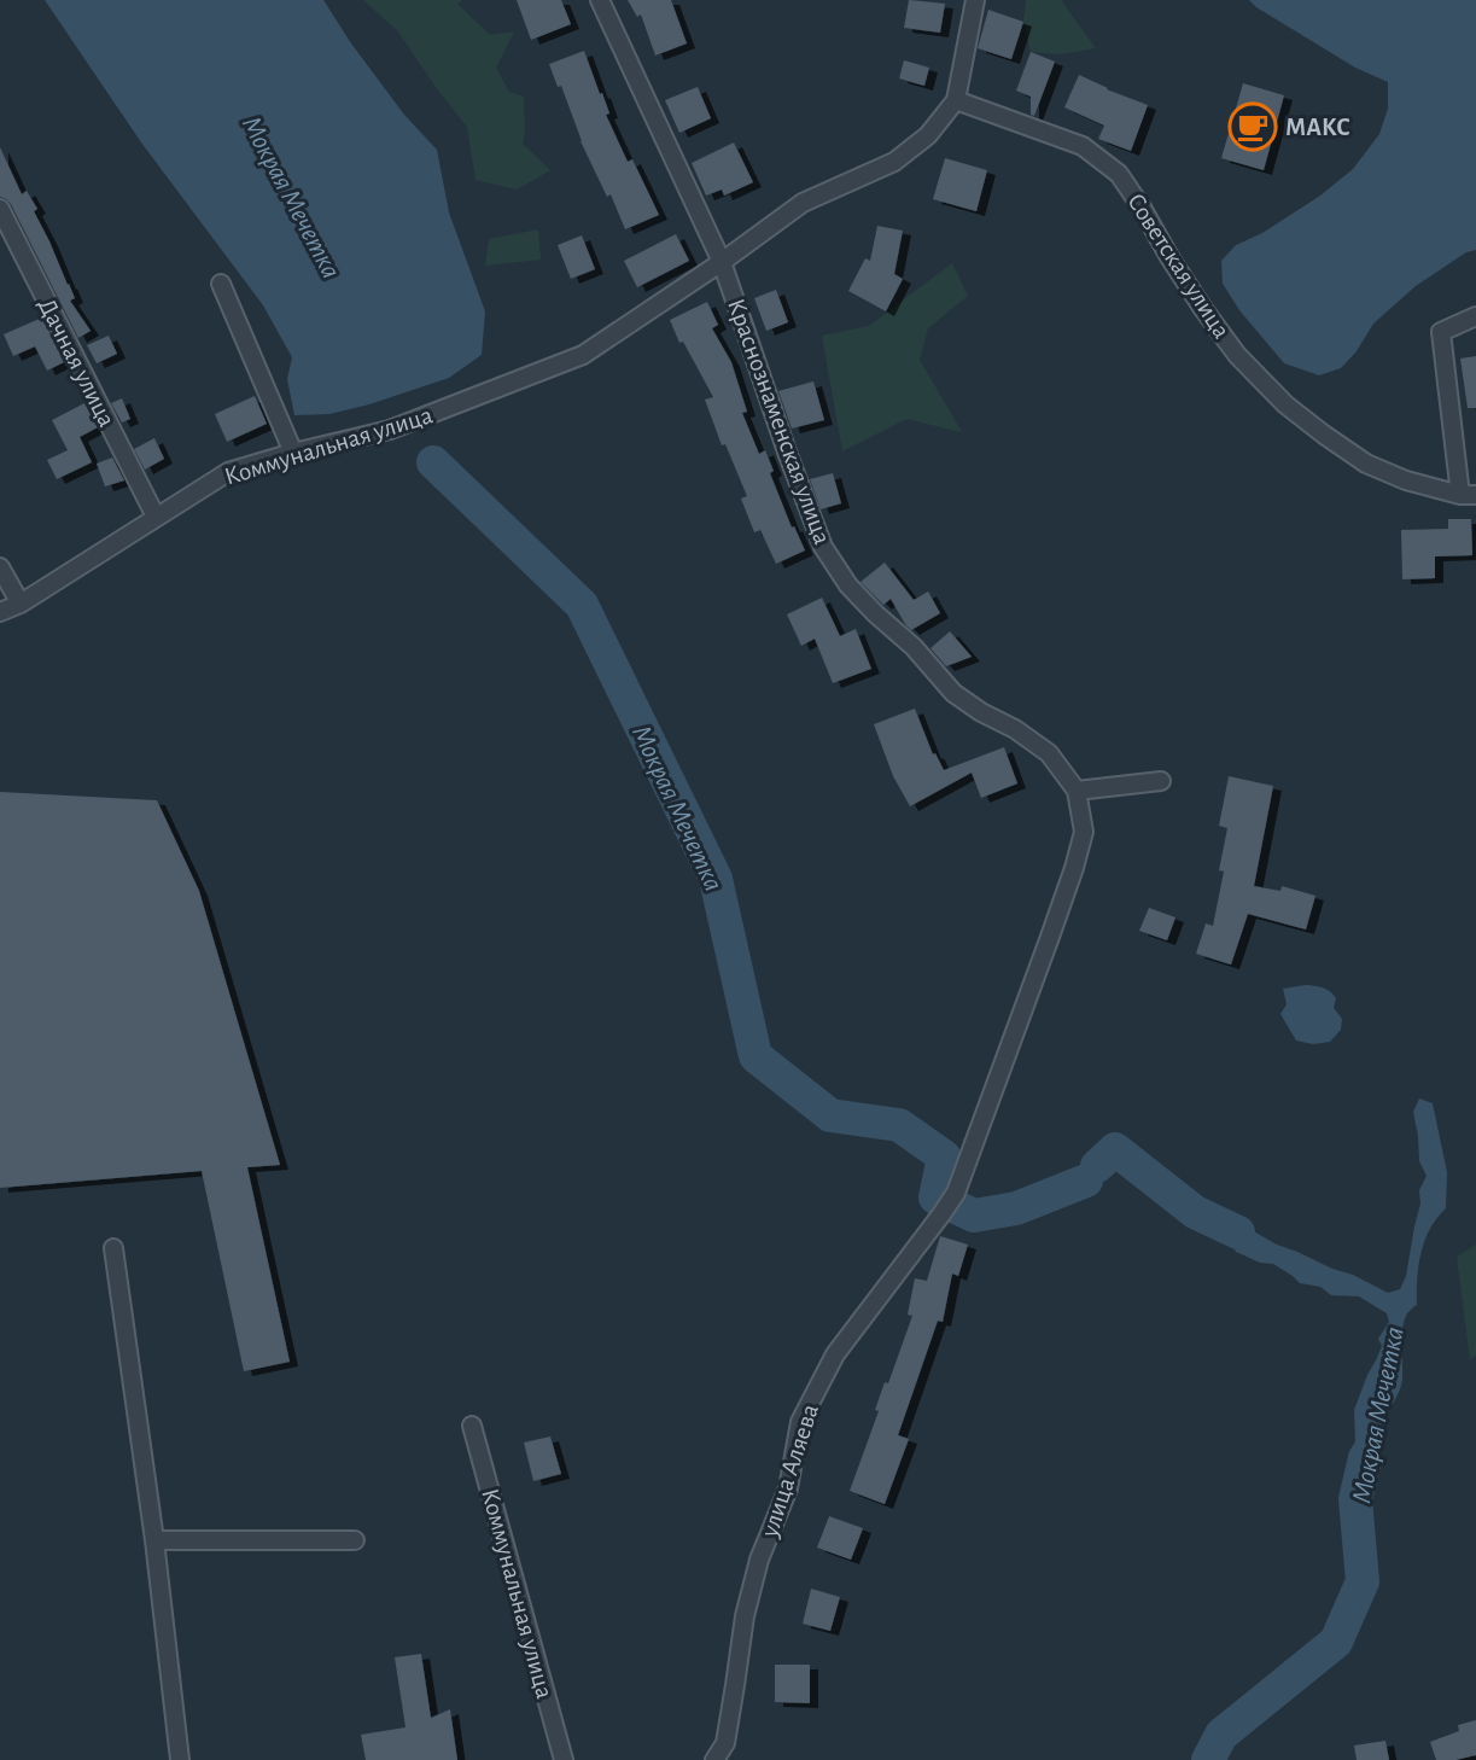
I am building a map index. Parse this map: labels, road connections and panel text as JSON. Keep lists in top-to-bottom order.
{
  "streets": {
    "street": [
      "Советская улица",
      "Дачная улица",
      "Краснознаменская улица",
      "Коммунальная улица",
      "улица Аляева"
    ]
  },
  "crossings": [
    ["Советская улица", "Коммунальная улица"],
    ["Дачная улица", "Коммунальная улица"],
    ["Краснознаменская улица", "Коммунальная улица"],
    ["Краснознаменская улица", "улица Аляева"]
  ],
  "water": ["Мокрая Мечетка"],
  "places": {
    "cafe": ["МАКС"]
  }
}
